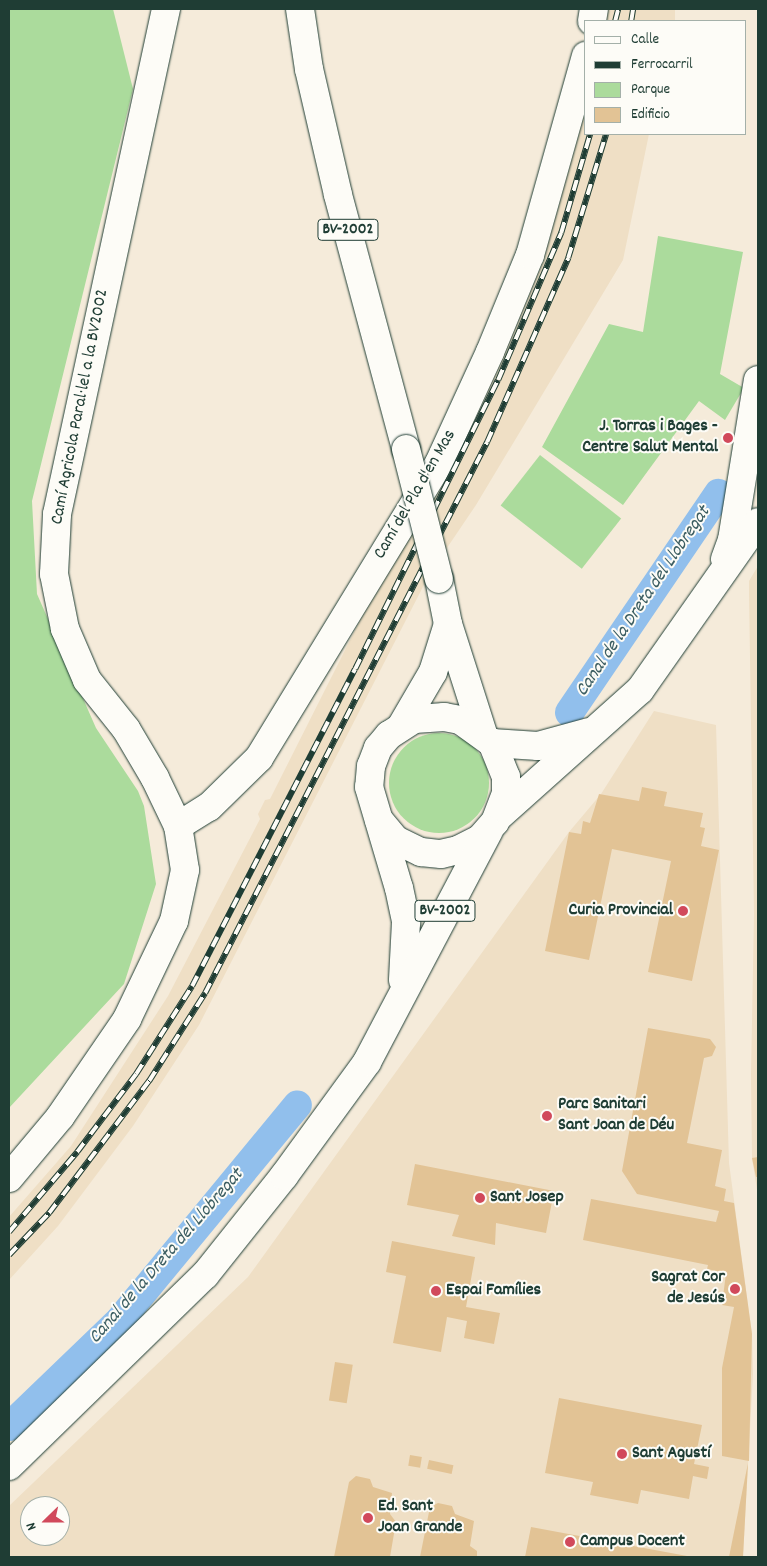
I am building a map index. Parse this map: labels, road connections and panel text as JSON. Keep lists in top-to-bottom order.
{
  "streets": {
    "street": ["BV-2002", "Camí Agricola Paral·lel a la BV2002", "Camí del Pla d'en Mas"]
  },
  "crossings": [
    ["Camí Agricola Paral·lel a la BV2002", "Camí del Pla d'en Mas"]
  ],
  "water": ["Canal de la Dreta del Llobregat"],
  "places": [
    "J. Torras i Bages - Centre Salut Mental",
    "Curia Provincial",
    "Parc Sanitari Sant Joan de Déu",
    "Sant Josep",
    "Sagrat Cor de Jesús",
    "Espai Famílies",
    "Sant Agustí",
    "Ed. Sant Joan Grande",
    "Campus Docent"
  ],
  "legend": [
    "Calle",
    "Ferrocarril",
    "Parque",
    "Edificio"
  ],
  "north": "left"
}
